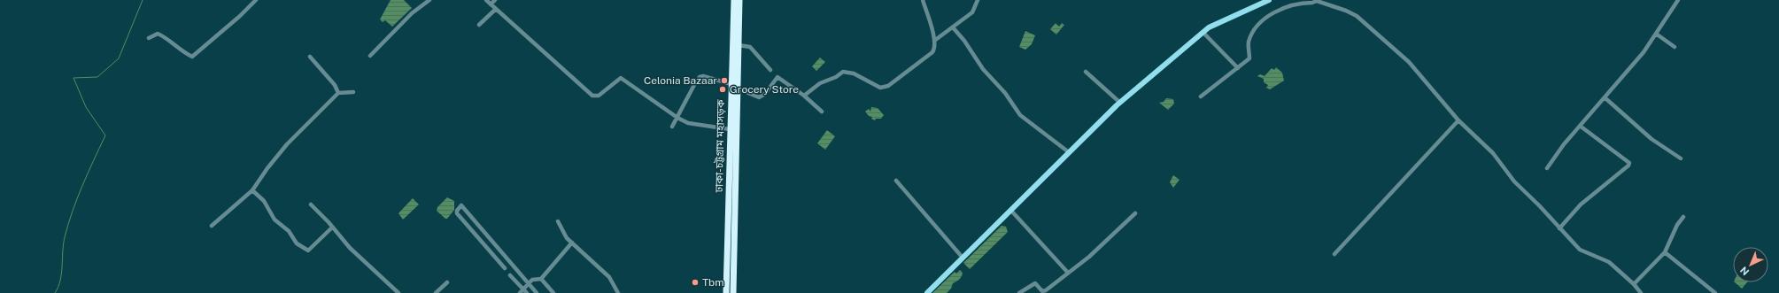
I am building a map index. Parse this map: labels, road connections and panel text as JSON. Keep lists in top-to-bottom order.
{
  "streets": {
    "highway": ["ঢাকা-চট্টগ্রাম মহাসড়ক"]
  },
  "places": ["Celonia Bazaar", "Grocery Store", "Tbm"],
  "north": "bottom left"
}
